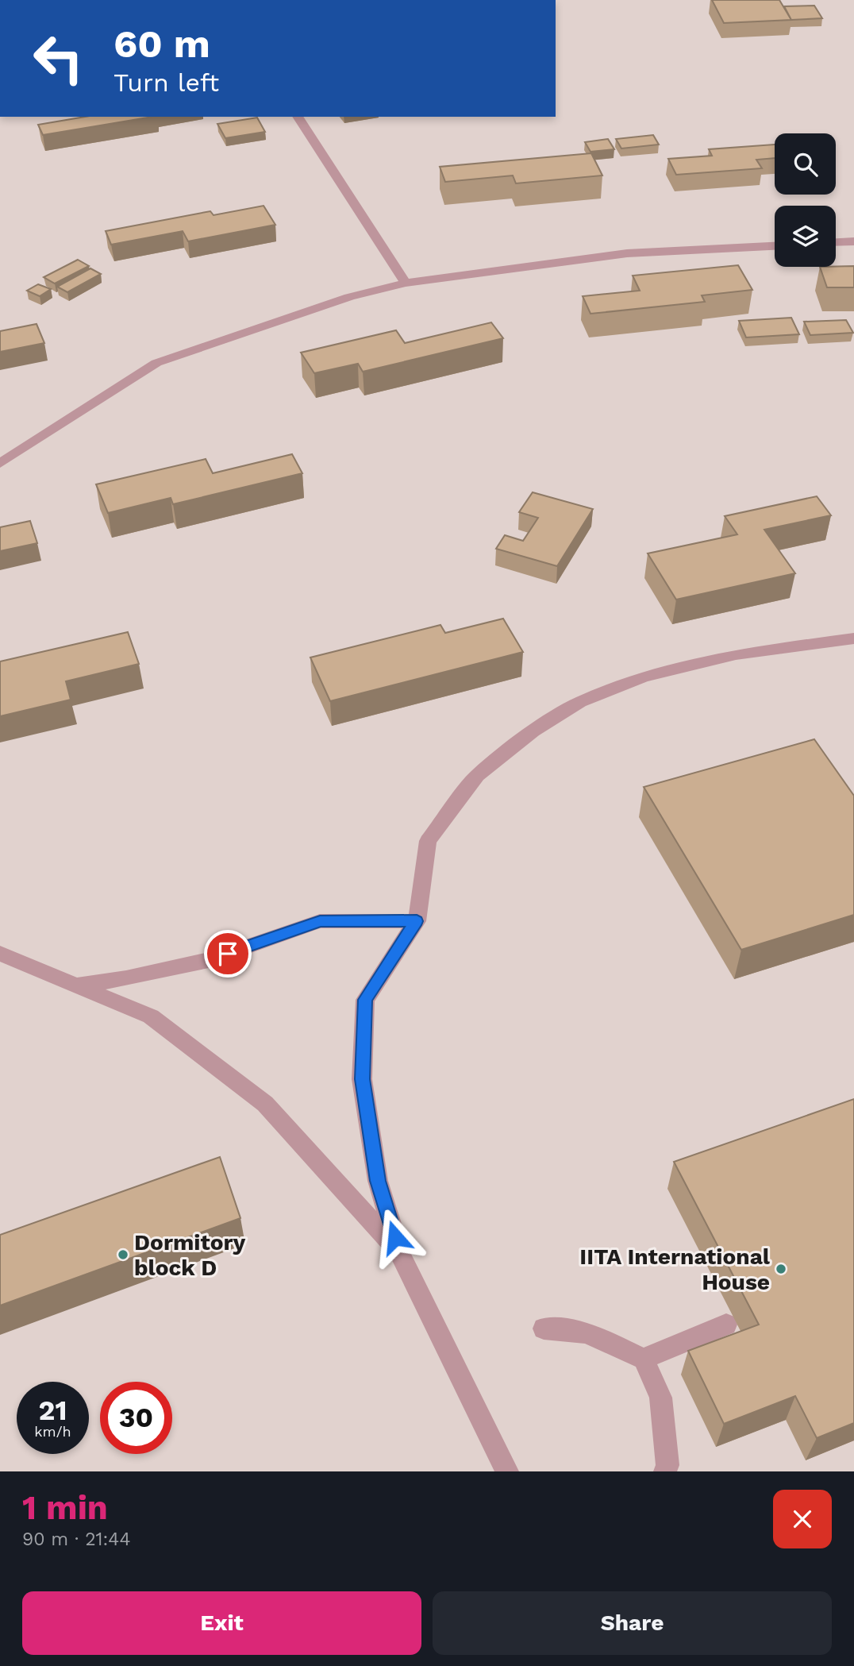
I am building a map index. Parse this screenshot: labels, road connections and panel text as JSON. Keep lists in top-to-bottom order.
{
  "places": ["Dormitory block D", "IITA International House"],
  "page": {
    "turn": ["60 m", "Turn left"],
    "speed": "21 km/h",
    "limit": "30",
    "heading": ["1 min", "90 m · 21:44"],
    "buttons": ["Exit", "Share"]
  }
}
